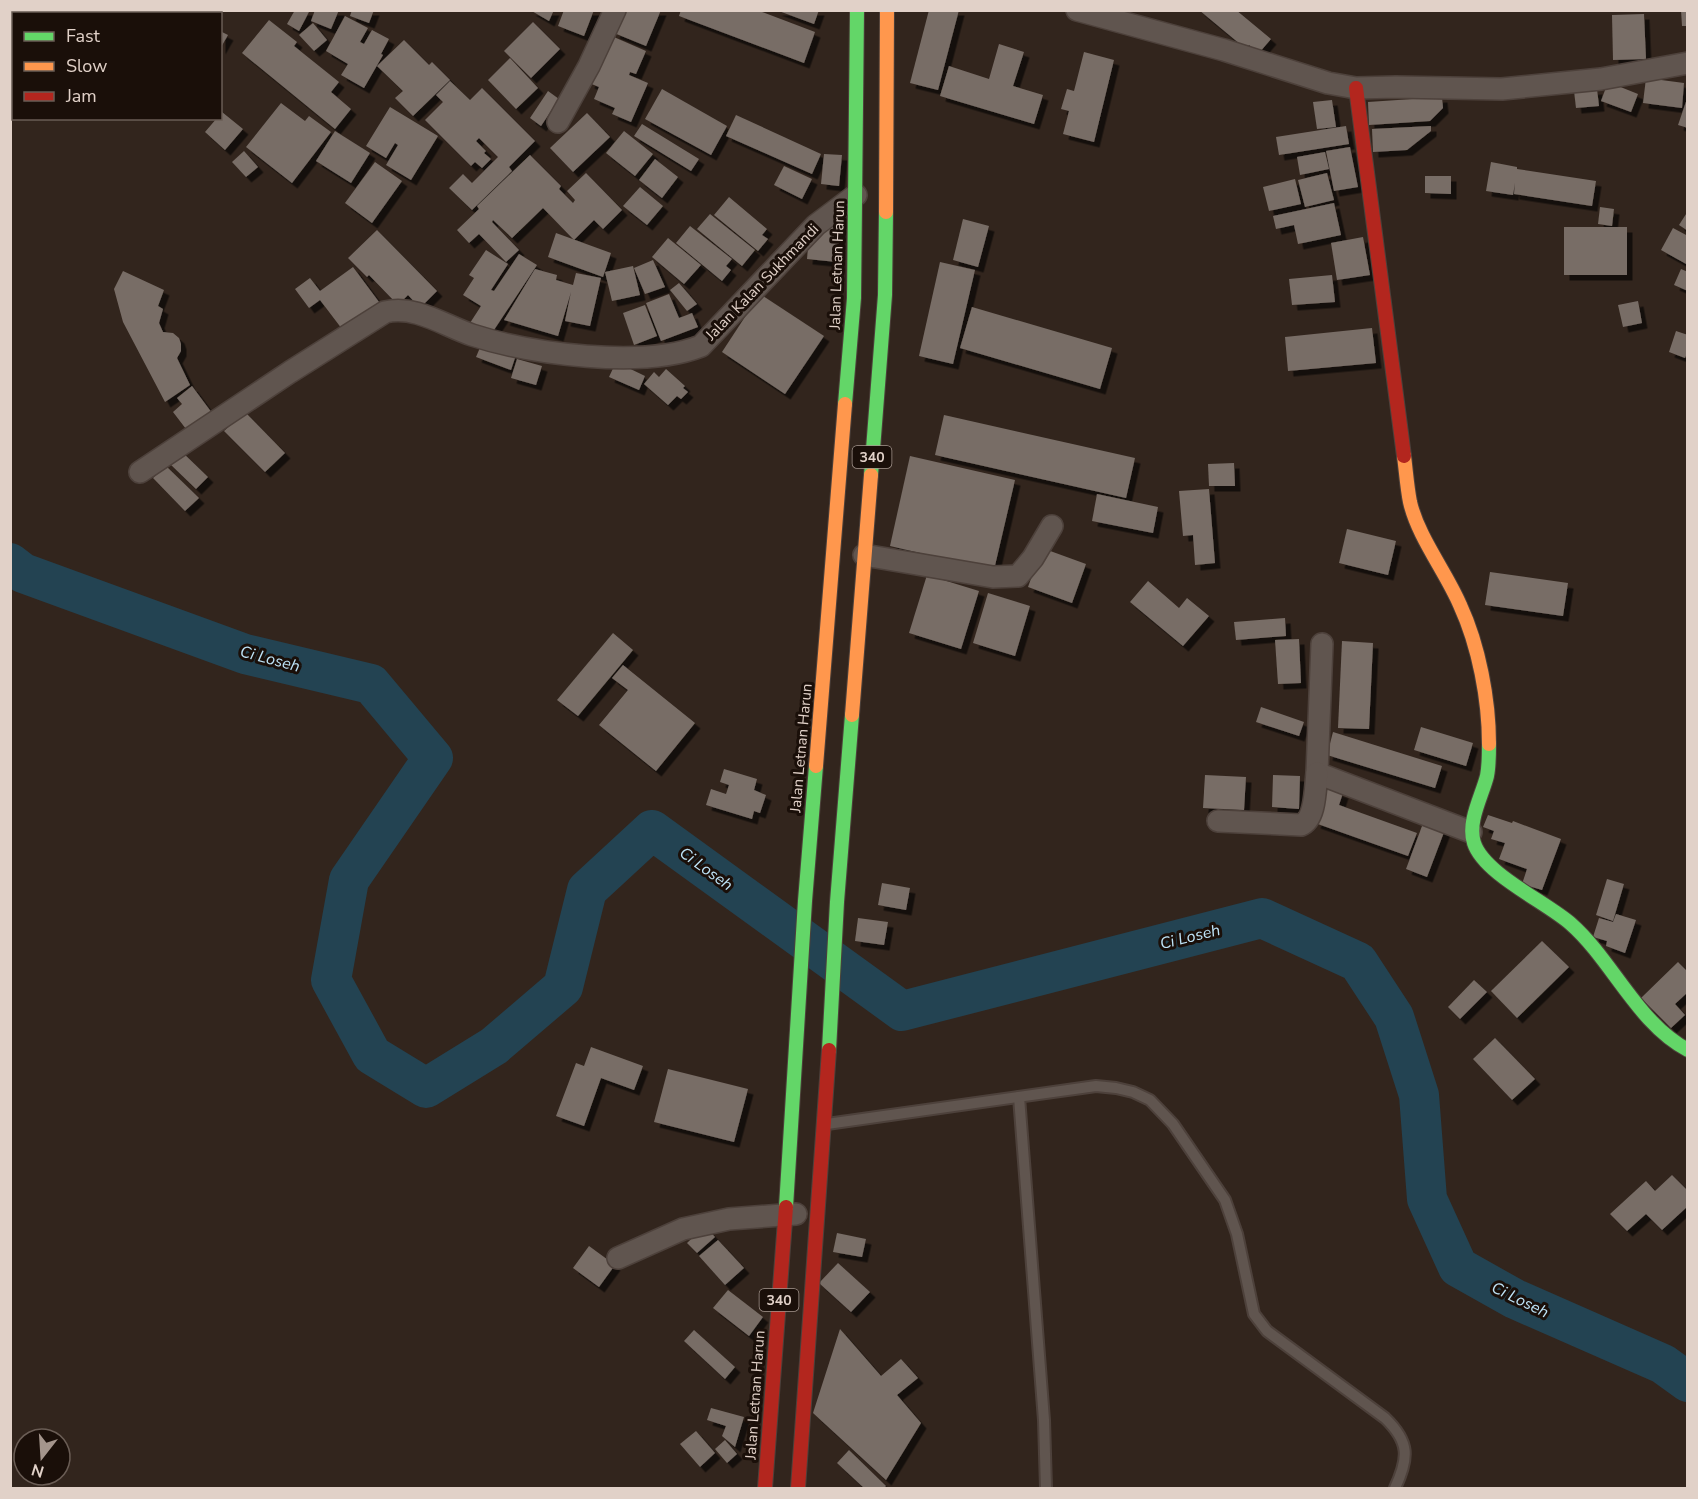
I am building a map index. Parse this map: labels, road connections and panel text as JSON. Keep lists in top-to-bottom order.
{
  "streets": {
    "main road": ["Jalan Letnan Harun", "340"],
    "street": ["Jalan Kalan Sukhmandi"]
  },
  "crossings": [
    ["Jalan Letnan Harun", "Jalan Kalan Sukhmandi"]
  ],
  "water": ["Ci Loseh"],
  "legend": ["Fast", "Slow", "Jam"],
  "north": "bottom"
}
